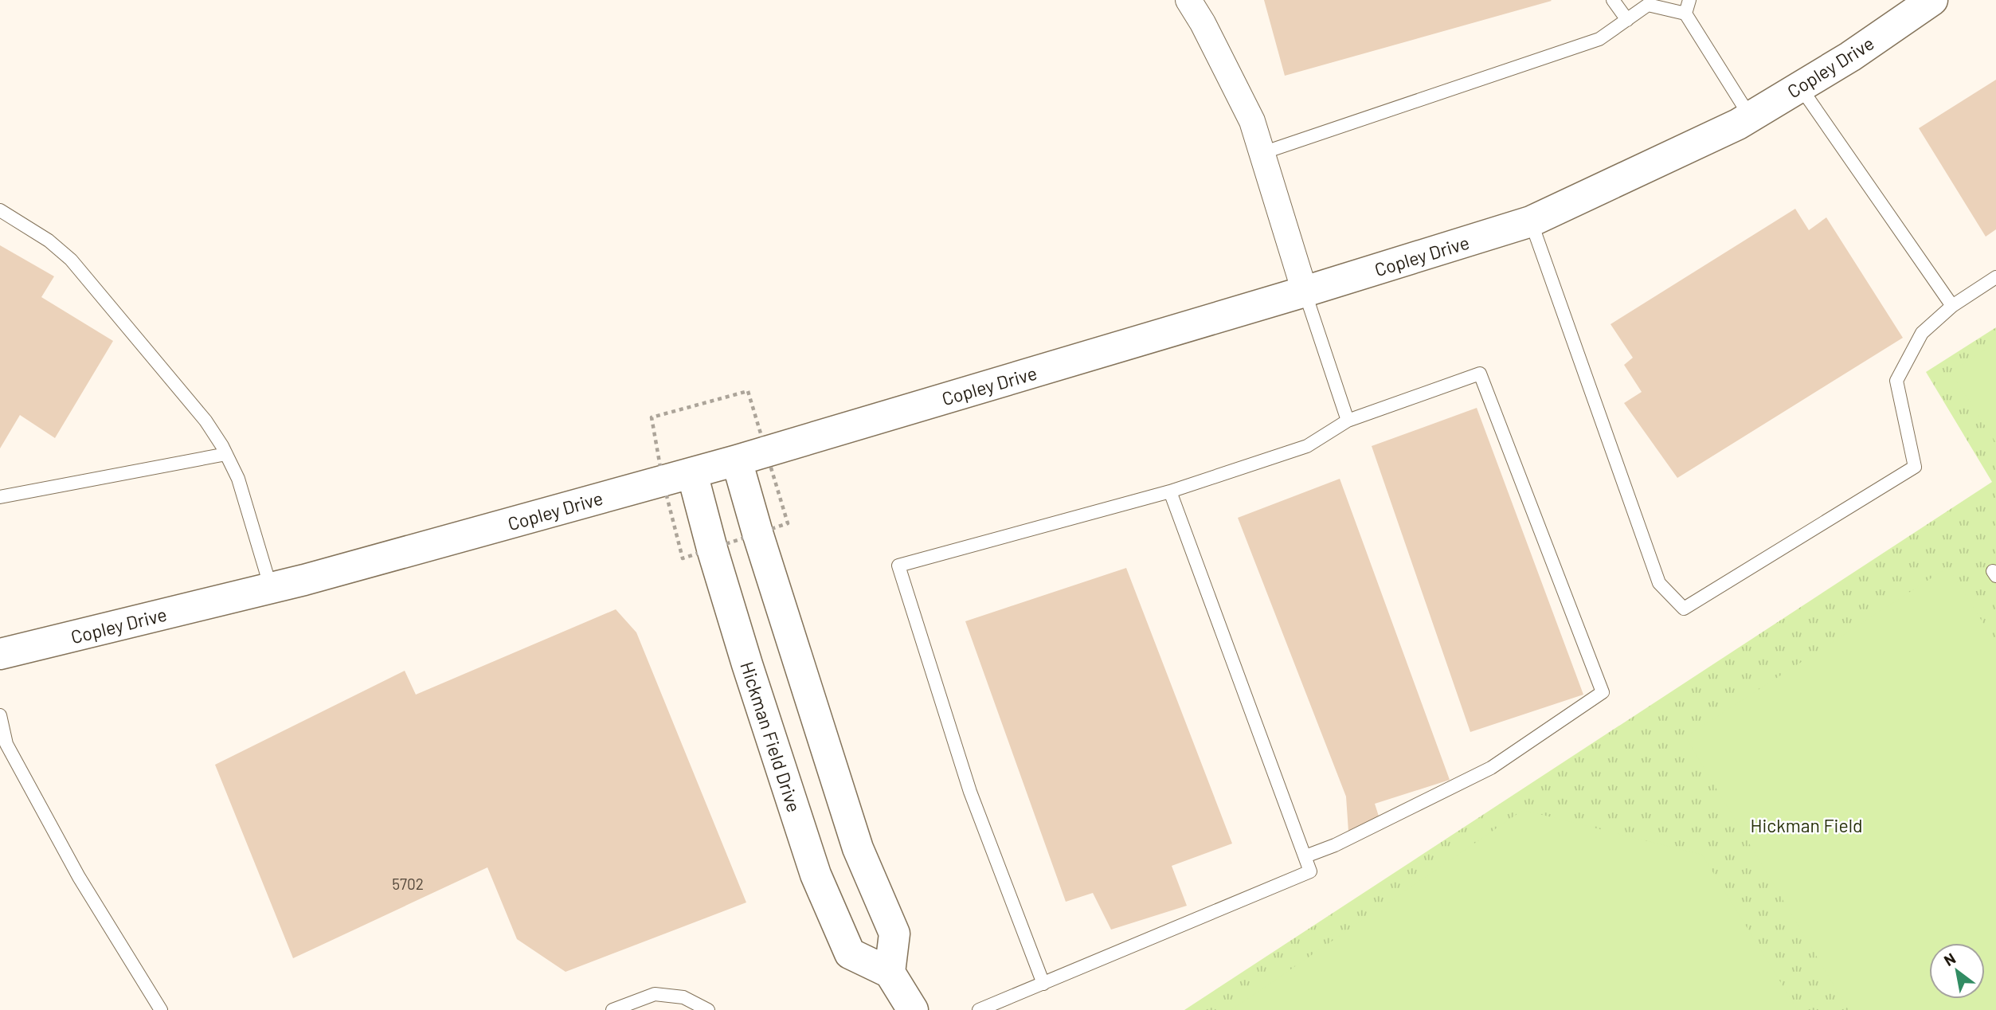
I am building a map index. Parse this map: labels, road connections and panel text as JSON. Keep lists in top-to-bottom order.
{
  "streets": {
    "street": ["Copley Drive", "Hickman Field Drive"]
  },
  "crossings": [
    ["Copley Drive", "Hickman Field Drive"]
  ],
  "parks": ["Hickman Field"],
  "house_numbers": ["5702"],
  "north": "top left"
}
